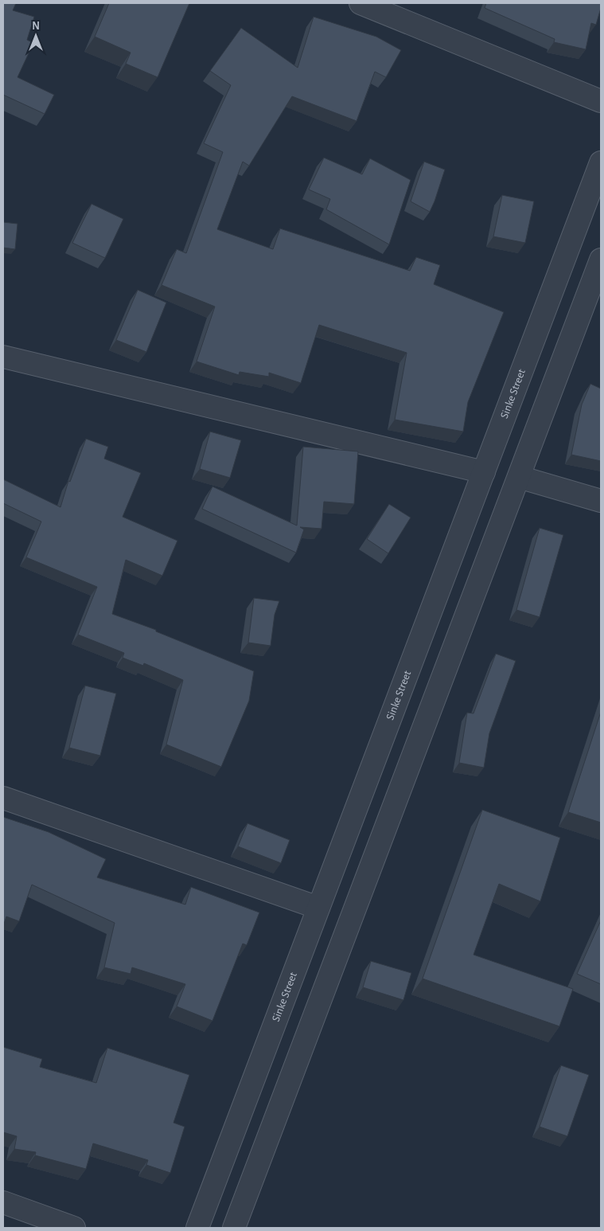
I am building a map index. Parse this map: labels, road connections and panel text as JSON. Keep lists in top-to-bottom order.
{
  "streets": {
    "street": ["Sinke Street"]
  },
  "north": "top"
}
